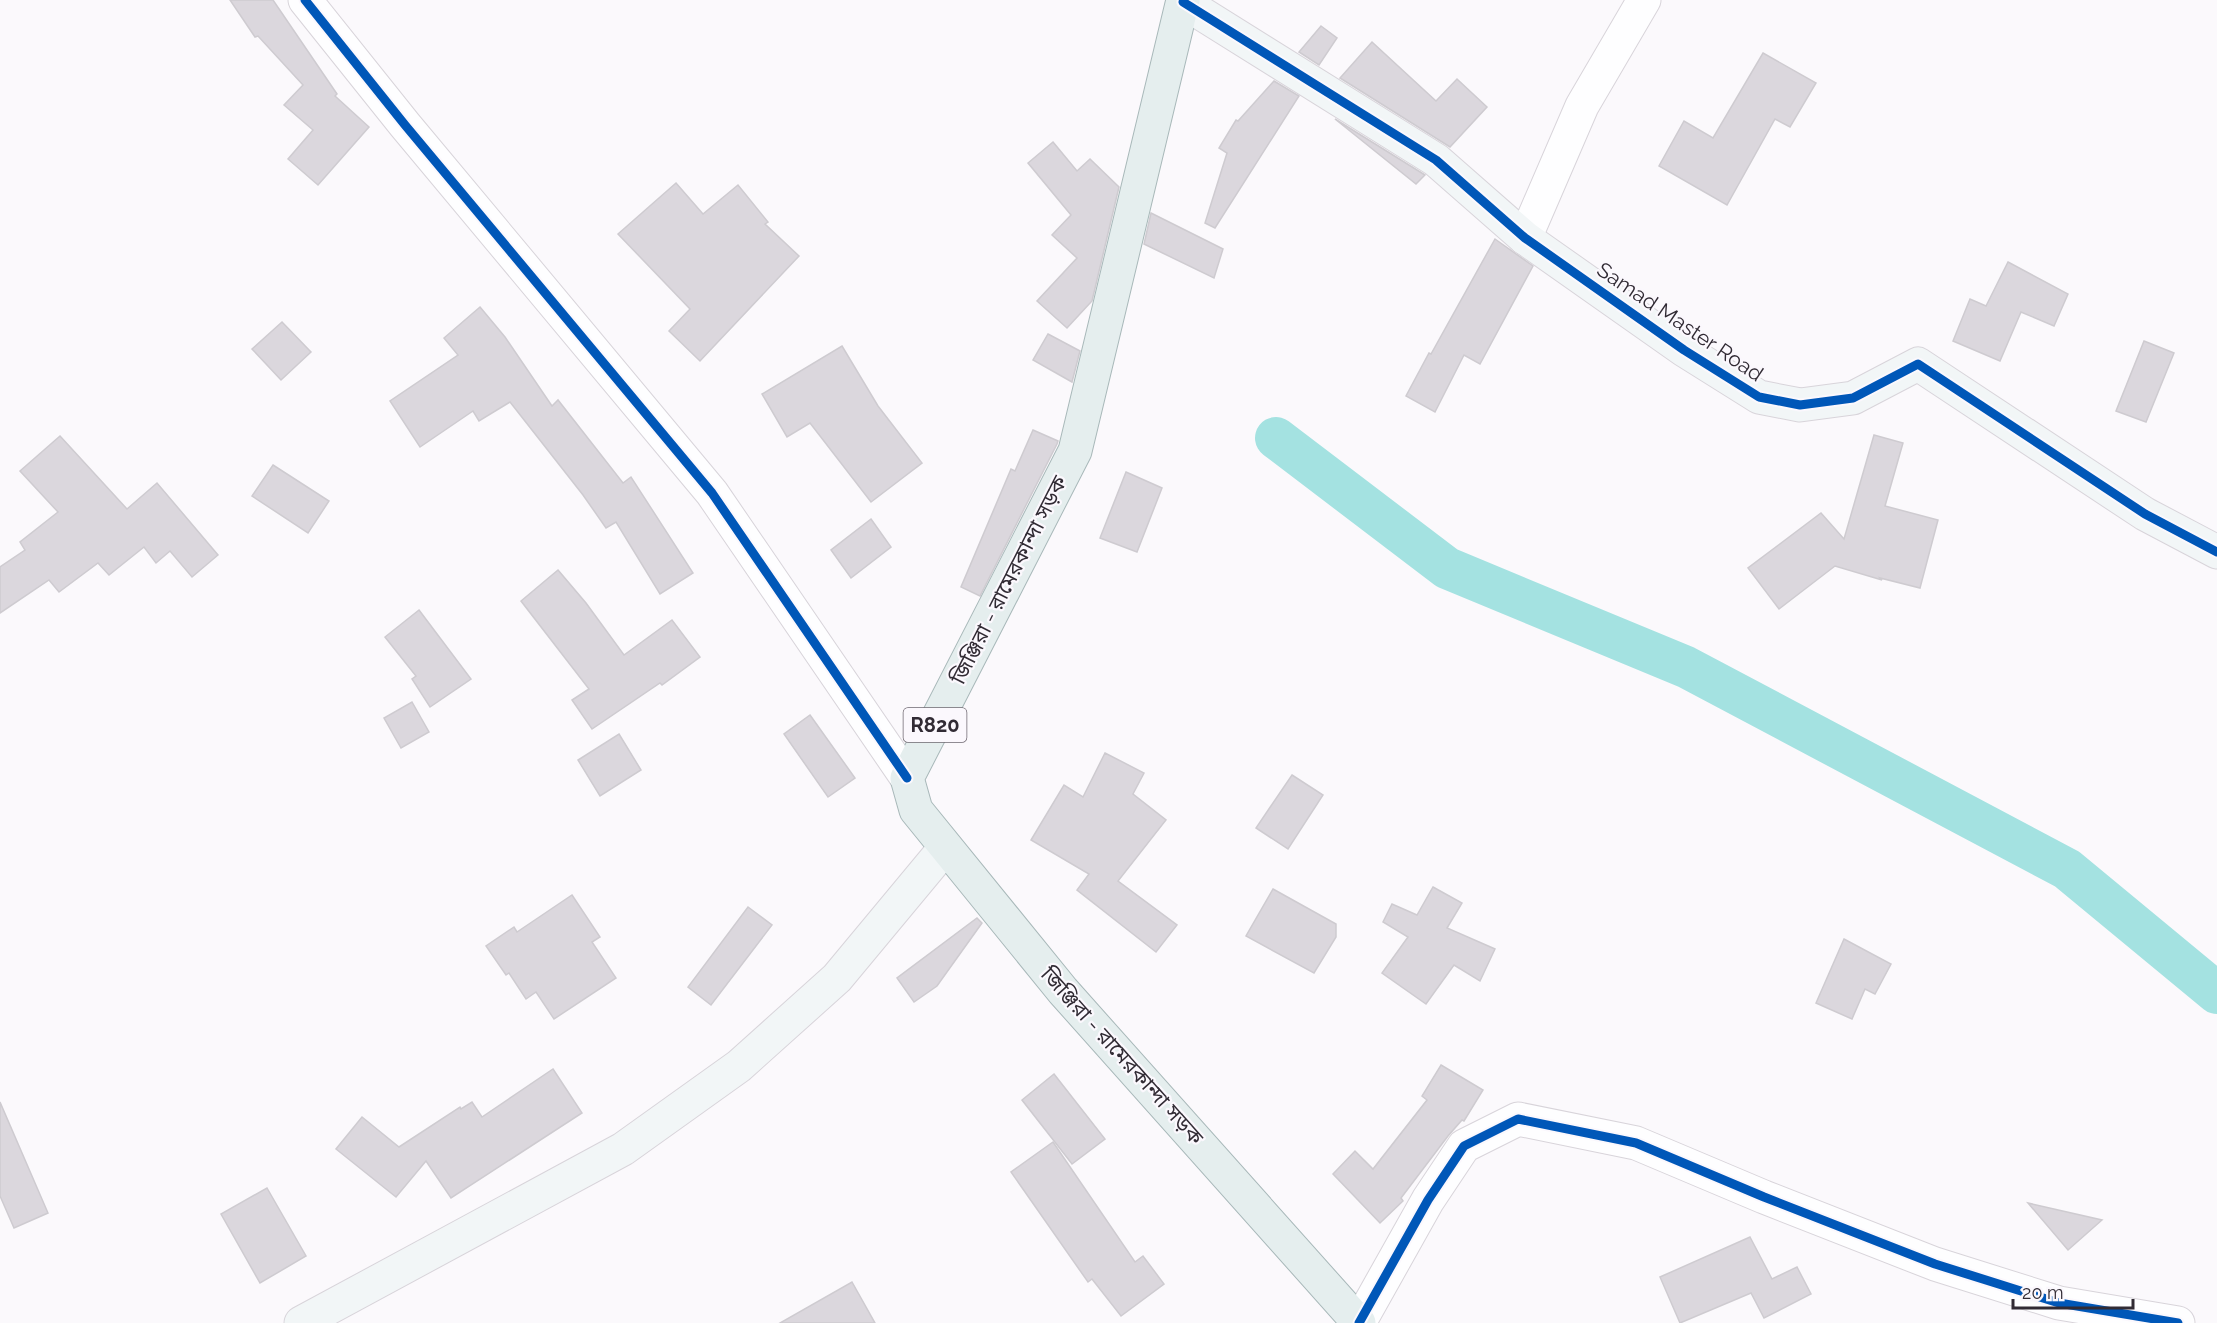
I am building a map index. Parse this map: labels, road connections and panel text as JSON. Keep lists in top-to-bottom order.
{
  "streets": {
    "main road": ["জিঞ্জিরা - রামেরকান্দা সড়ক", "R820"],
    "street": ["Samad Master Road"]
  },
  "crossings": [
    ["Samad Master Road", "জিঞ্জিরা - রামেরকান্দা সড়ক"]
  ],
  "scale_bar": "20 m"
}
